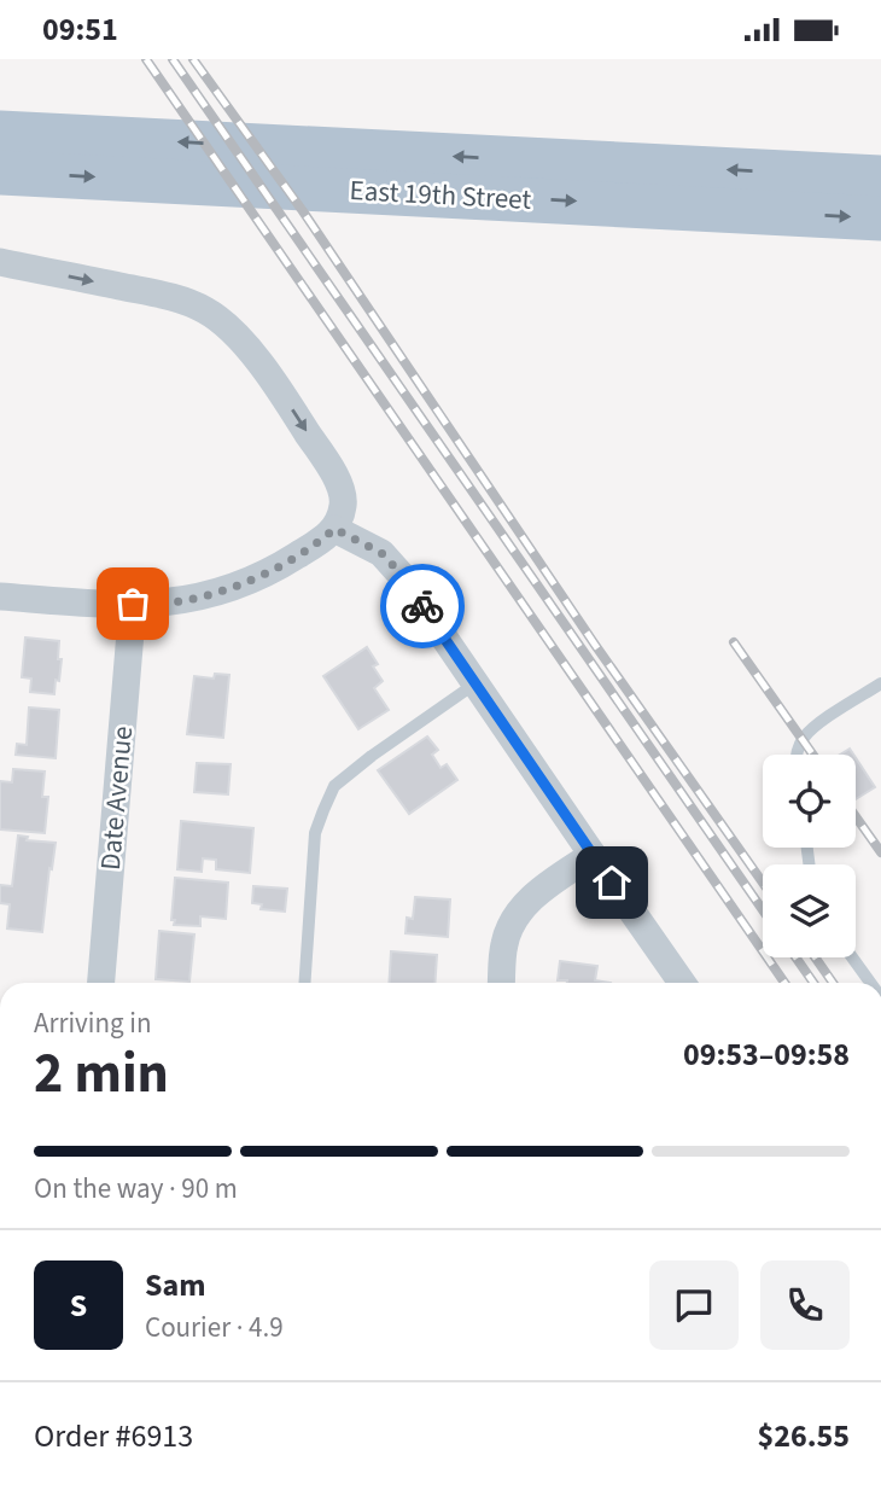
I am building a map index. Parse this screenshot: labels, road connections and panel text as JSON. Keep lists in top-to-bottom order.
{
  "streets": {
    "main road": ["East 19th Street"],
    "street": ["Date Avenue"]
  },
  "page": {
    "status": "09:51",
    "heading": ["2 min", "Arriving in", "09:53–09:58"],
    "panel": [
      "Sam",
      "Courier · 4.9",
      "Order #6913",
      "$26.55"
    ],
    "bar": "On the way · 90 m",
    "round": "S"
  }
}
